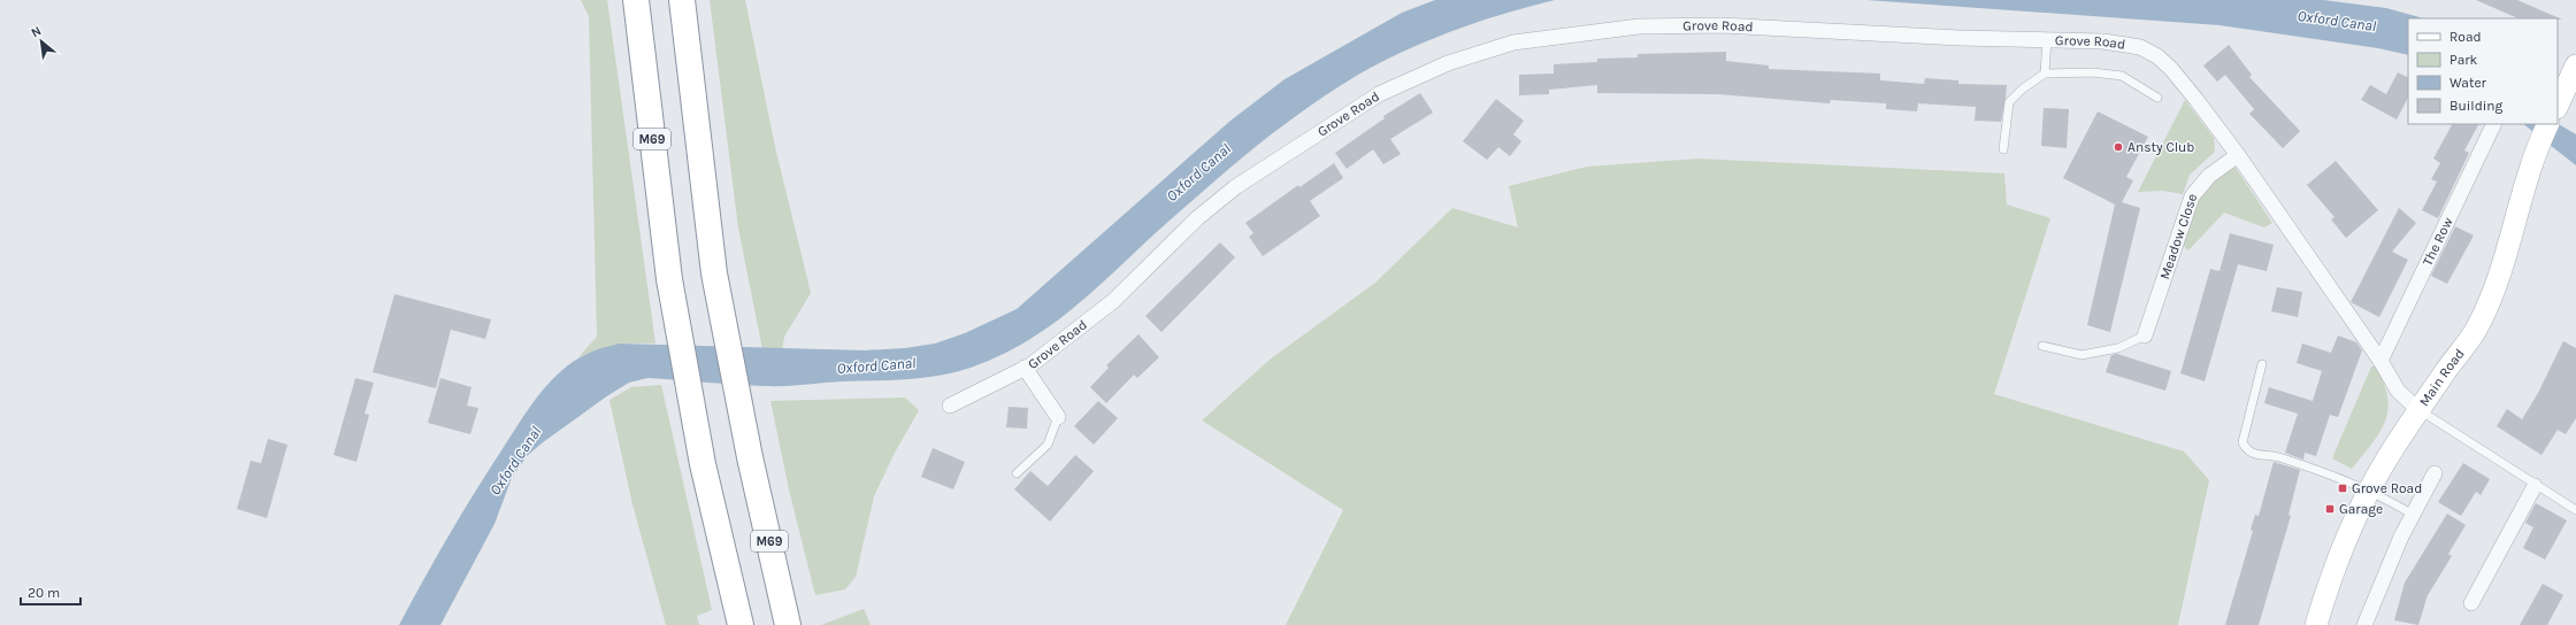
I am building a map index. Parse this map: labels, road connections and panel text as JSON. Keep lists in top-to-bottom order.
{
  "streets": {
    "highway": ["M69"],
    "main road": ["Main Road"],
    "street": ["Grove Road", "Meadow Close", "The Row"]
  },
  "crossings": [
    ["Grove Road", "Meadow Close"],
    ["Grove Road", "The Row"],
    ["Grove Road", "Main Road"]
  ],
  "water": ["Oxford Canal"],
  "places": {
    "other": ["Ansty Club"],
    "transit": ["Grove Road", "Garage"]
  },
  "legend": [
    "Road",
    "Park",
    "Water",
    "Building"
  ],
  "scale_bar": "20 m",
  "north": "top left"
}
